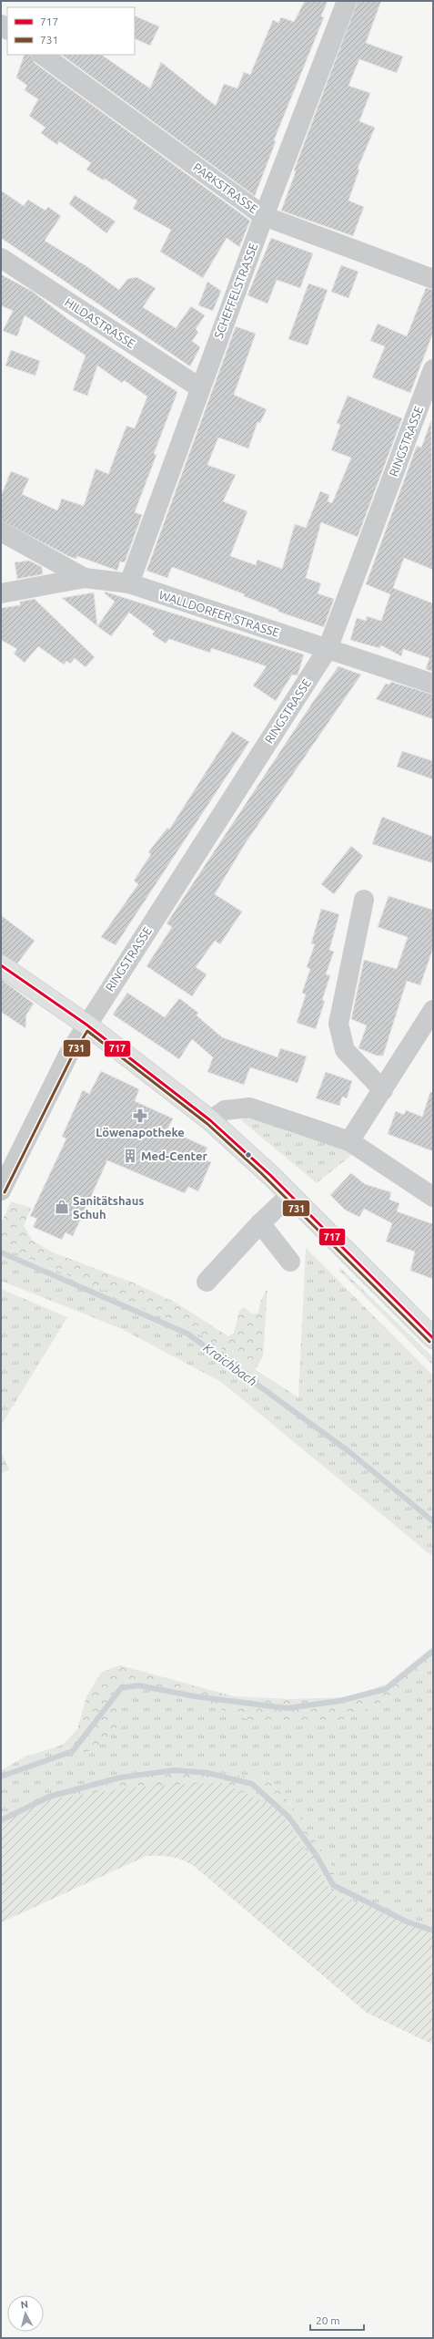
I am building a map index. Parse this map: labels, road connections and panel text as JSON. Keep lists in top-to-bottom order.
{
  "streets": {
    "street": [
      "PARKSTRASSE",
      "SCHEFFELSTRASSE",
      "HILDASTRASSE",
      "RINGSTRASSE",
      "WALLDORFER STRASSE"
    ]
  },
  "crossings": [
    ["PARKSTRASSE", "SCHEFFELSTRASSE"],
    ["SCHEFFELSTRASSE", "HILDASTRASSE"],
    ["SCHEFFELSTRASSE", "WALLDORFER STRASSE"],
    ["RINGSTRASSE", "WALLDORFER STRASSE"]
  ],
  "water": ["Kraichbach"],
  "places": {
    "pharmacy": ["Löwenapotheke"],
    "building": ["Med-Center"],
    "shop": ["Sanitätshaus Schuh"]
  },
  "lines": ["transit line 717", "transit line 731"],
  "legend": ["717", "731"],
  "scale_bar": "20 m",
  "north": "top"
}
